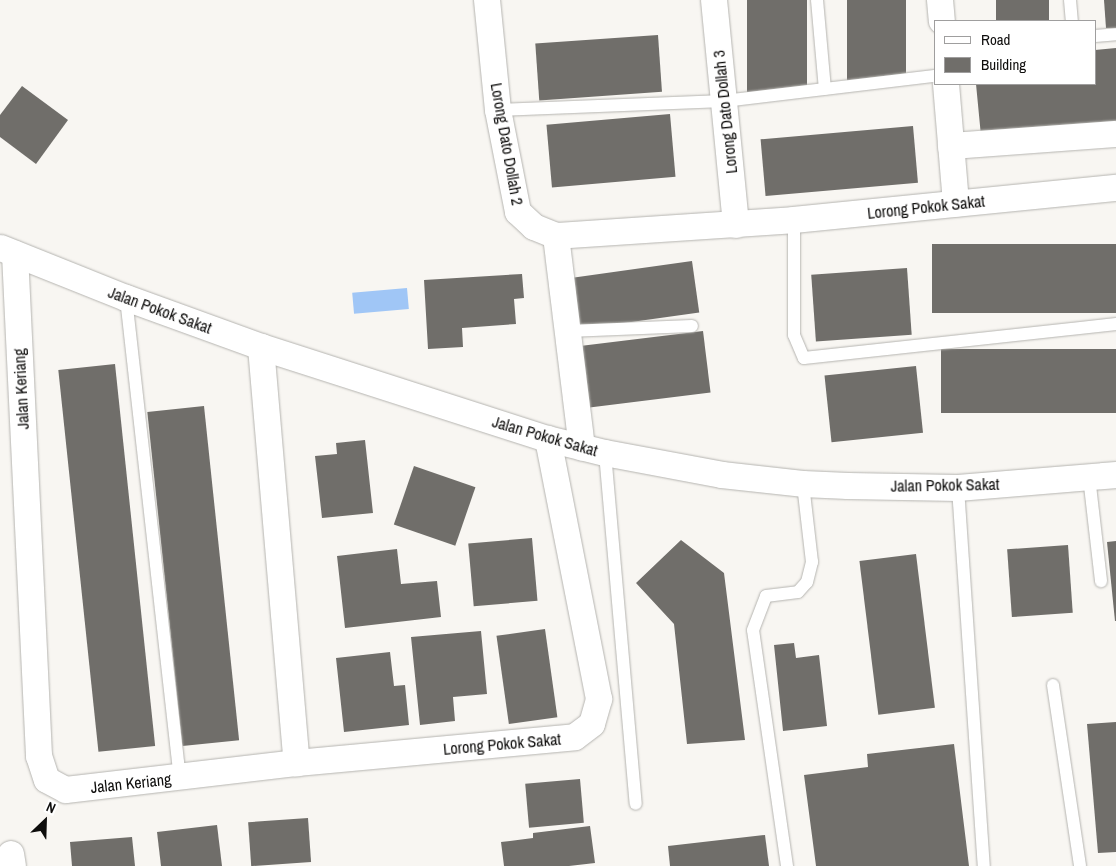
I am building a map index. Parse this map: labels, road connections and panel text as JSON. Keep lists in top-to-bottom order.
{
  "streets": {
    "street": [
      "Lorong Dato Dollah 3",
      "Lorong Dato Dollah 2",
      "Lorong Pokok Sakat",
      "Jalan Pokok Sakat",
      "Jalan Keriang"
    ]
  },
  "crossings": [
    ["Lorong Dato Dollah 3", "Lorong Dato Dollah 2"],
    ["Lorong Dato Dollah 3", "Lorong Pokok Sakat"],
    ["Lorong Dato Dollah 2", "Lorong Pokok Sakat"],
    ["Lorong Pokok Sakat", "Jalan Pokok Sakat"],
    ["Lorong Pokok Sakat", "Jalan Keriang"],
    ["Jalan Pokok Sakat", "Jalan Keriang"]
  ],
  "legend": ["Road", "Building"],
  "north": "top right"
}
